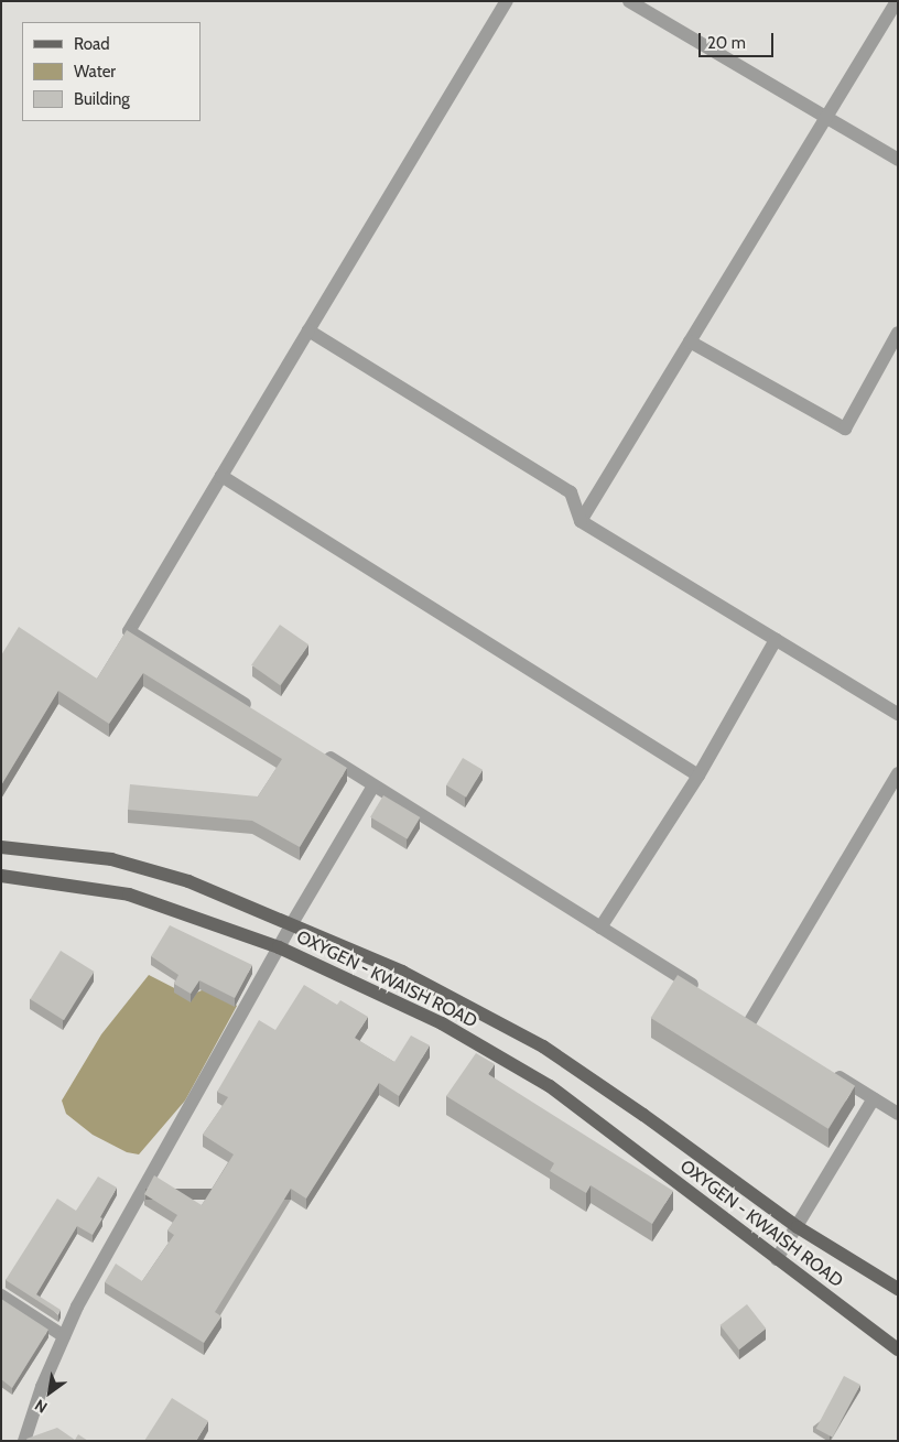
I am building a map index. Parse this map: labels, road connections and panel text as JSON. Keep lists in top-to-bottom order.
{
  "streets": {
    "main road": ["OXYGEN - KWAISH ROAD"]
  },
  "legend": ["Road", "Water", "Building"],
  "scale_bar": "20 m",
  "north": "bottom left"
}
